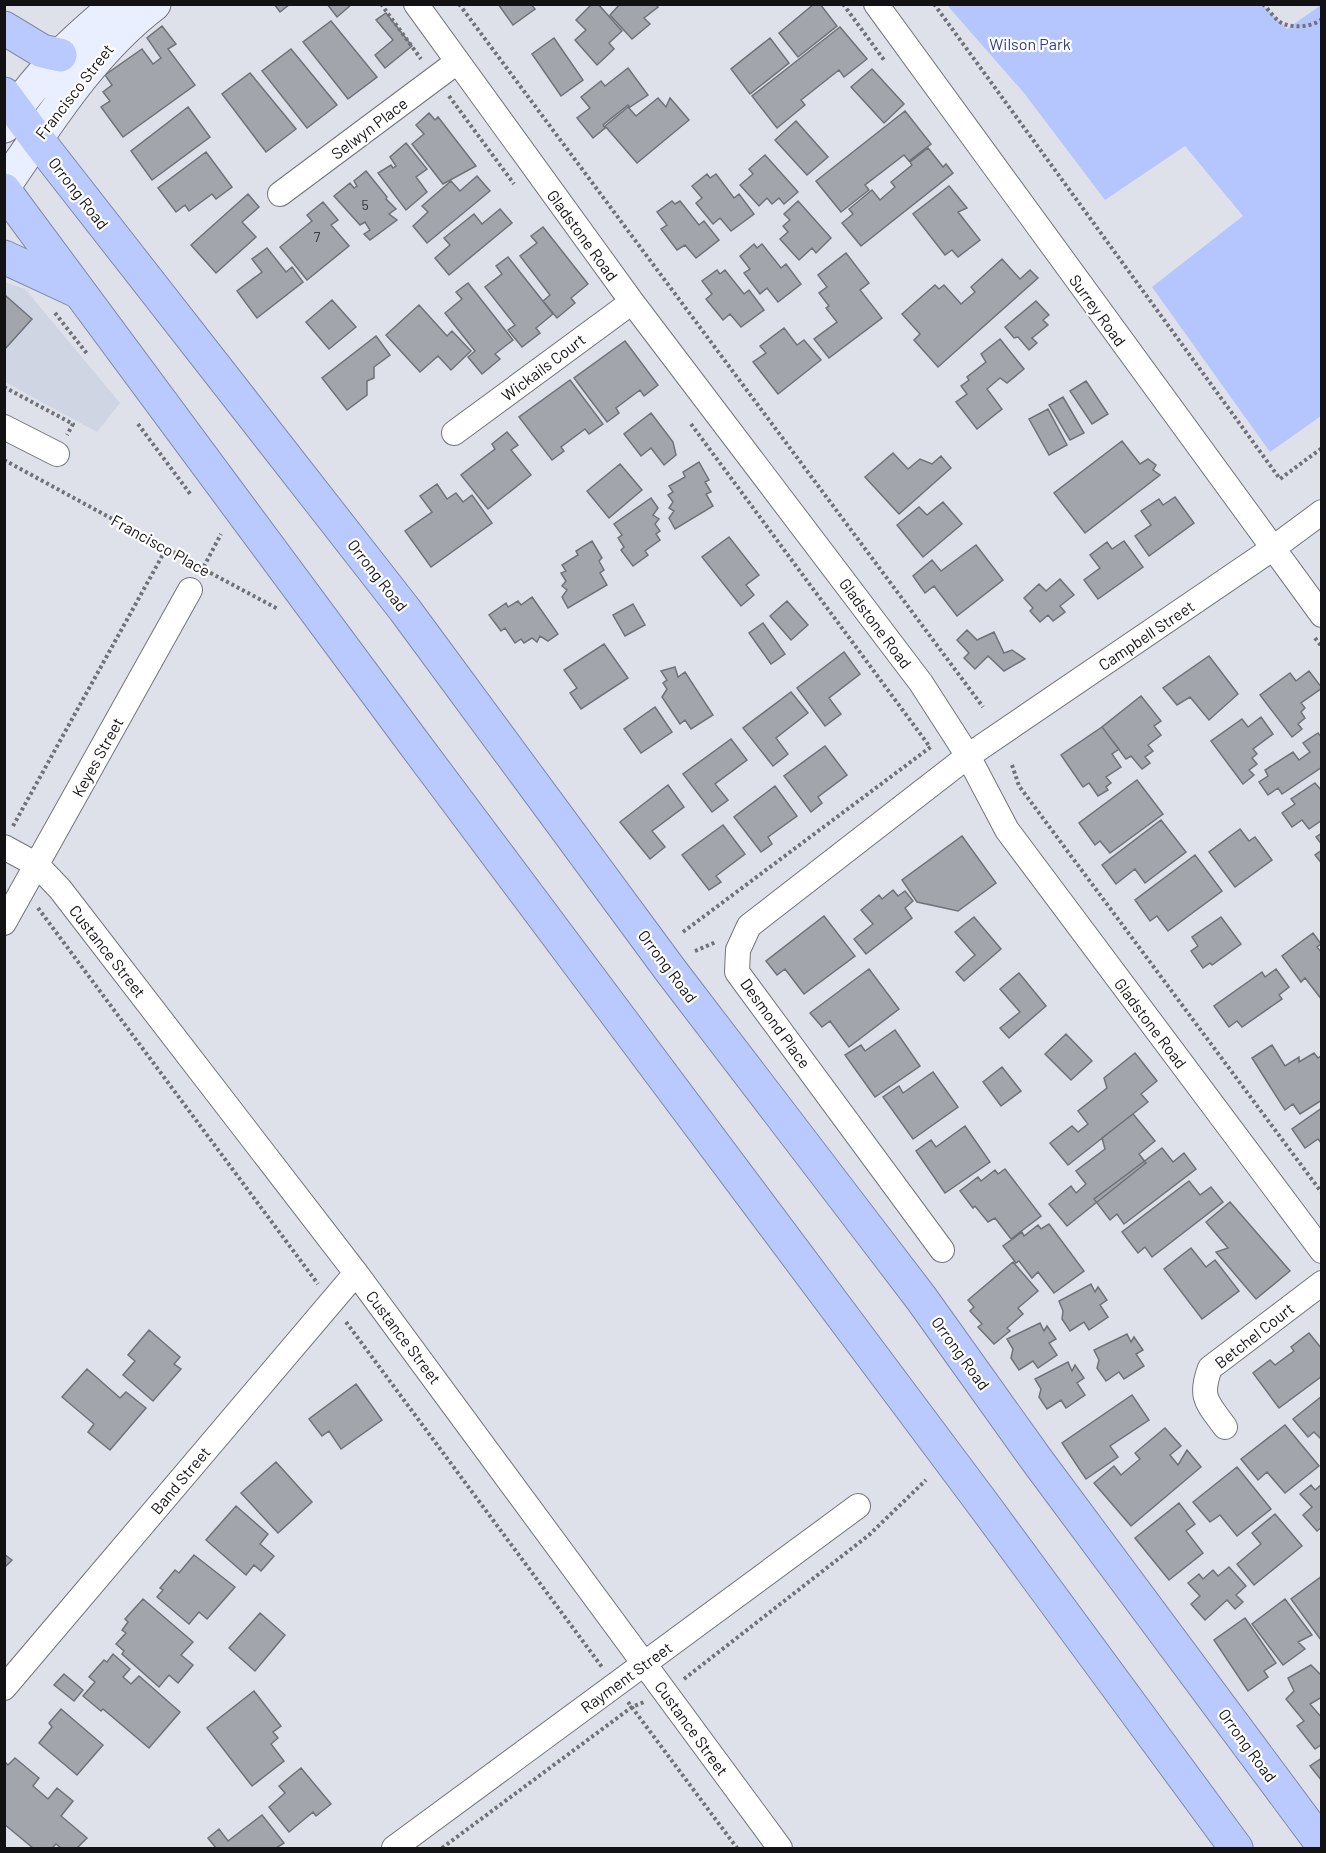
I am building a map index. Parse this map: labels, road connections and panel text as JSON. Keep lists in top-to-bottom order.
{
  "streets": {
    "highway": ["Orrong Road"],
    "street": [
      "Francisco Street",
      "Selwyn Place",
      "Gladstone Road",
      "Surrey Road",
      "Wickails Court",
      "Campbell Street",
      "Keyes Street",
      "Custance Street",
      "Desmond Place",
      "Betchel Court",
      "Band Street",
      "Rayment Street"
    ],
    "path": ["Francisco Place"]
  },
  "crossings": [
    ["Francisco Street", "Orrong Road"],
    ["Selwyn Place", "Gladstone Road"],
    ["Gladstone Road", "Wickails Court"],
    ["Gladstone Road", "Campbell Street"],
    ["Gladstone Road", "Desmond Place"],
    ["Surrey Road", "Campbell Street"],
    ["Campbell Street", "Desmond Place"],
    ["Keyes Street", "Custance Street"],
    ["Custance Street", "Band Street"],
    ["Custance Street", "Rayment Street"]
  ],
  "parks": ["Wilson Park"],
  "house_numbers": ["5", "7"]
}
